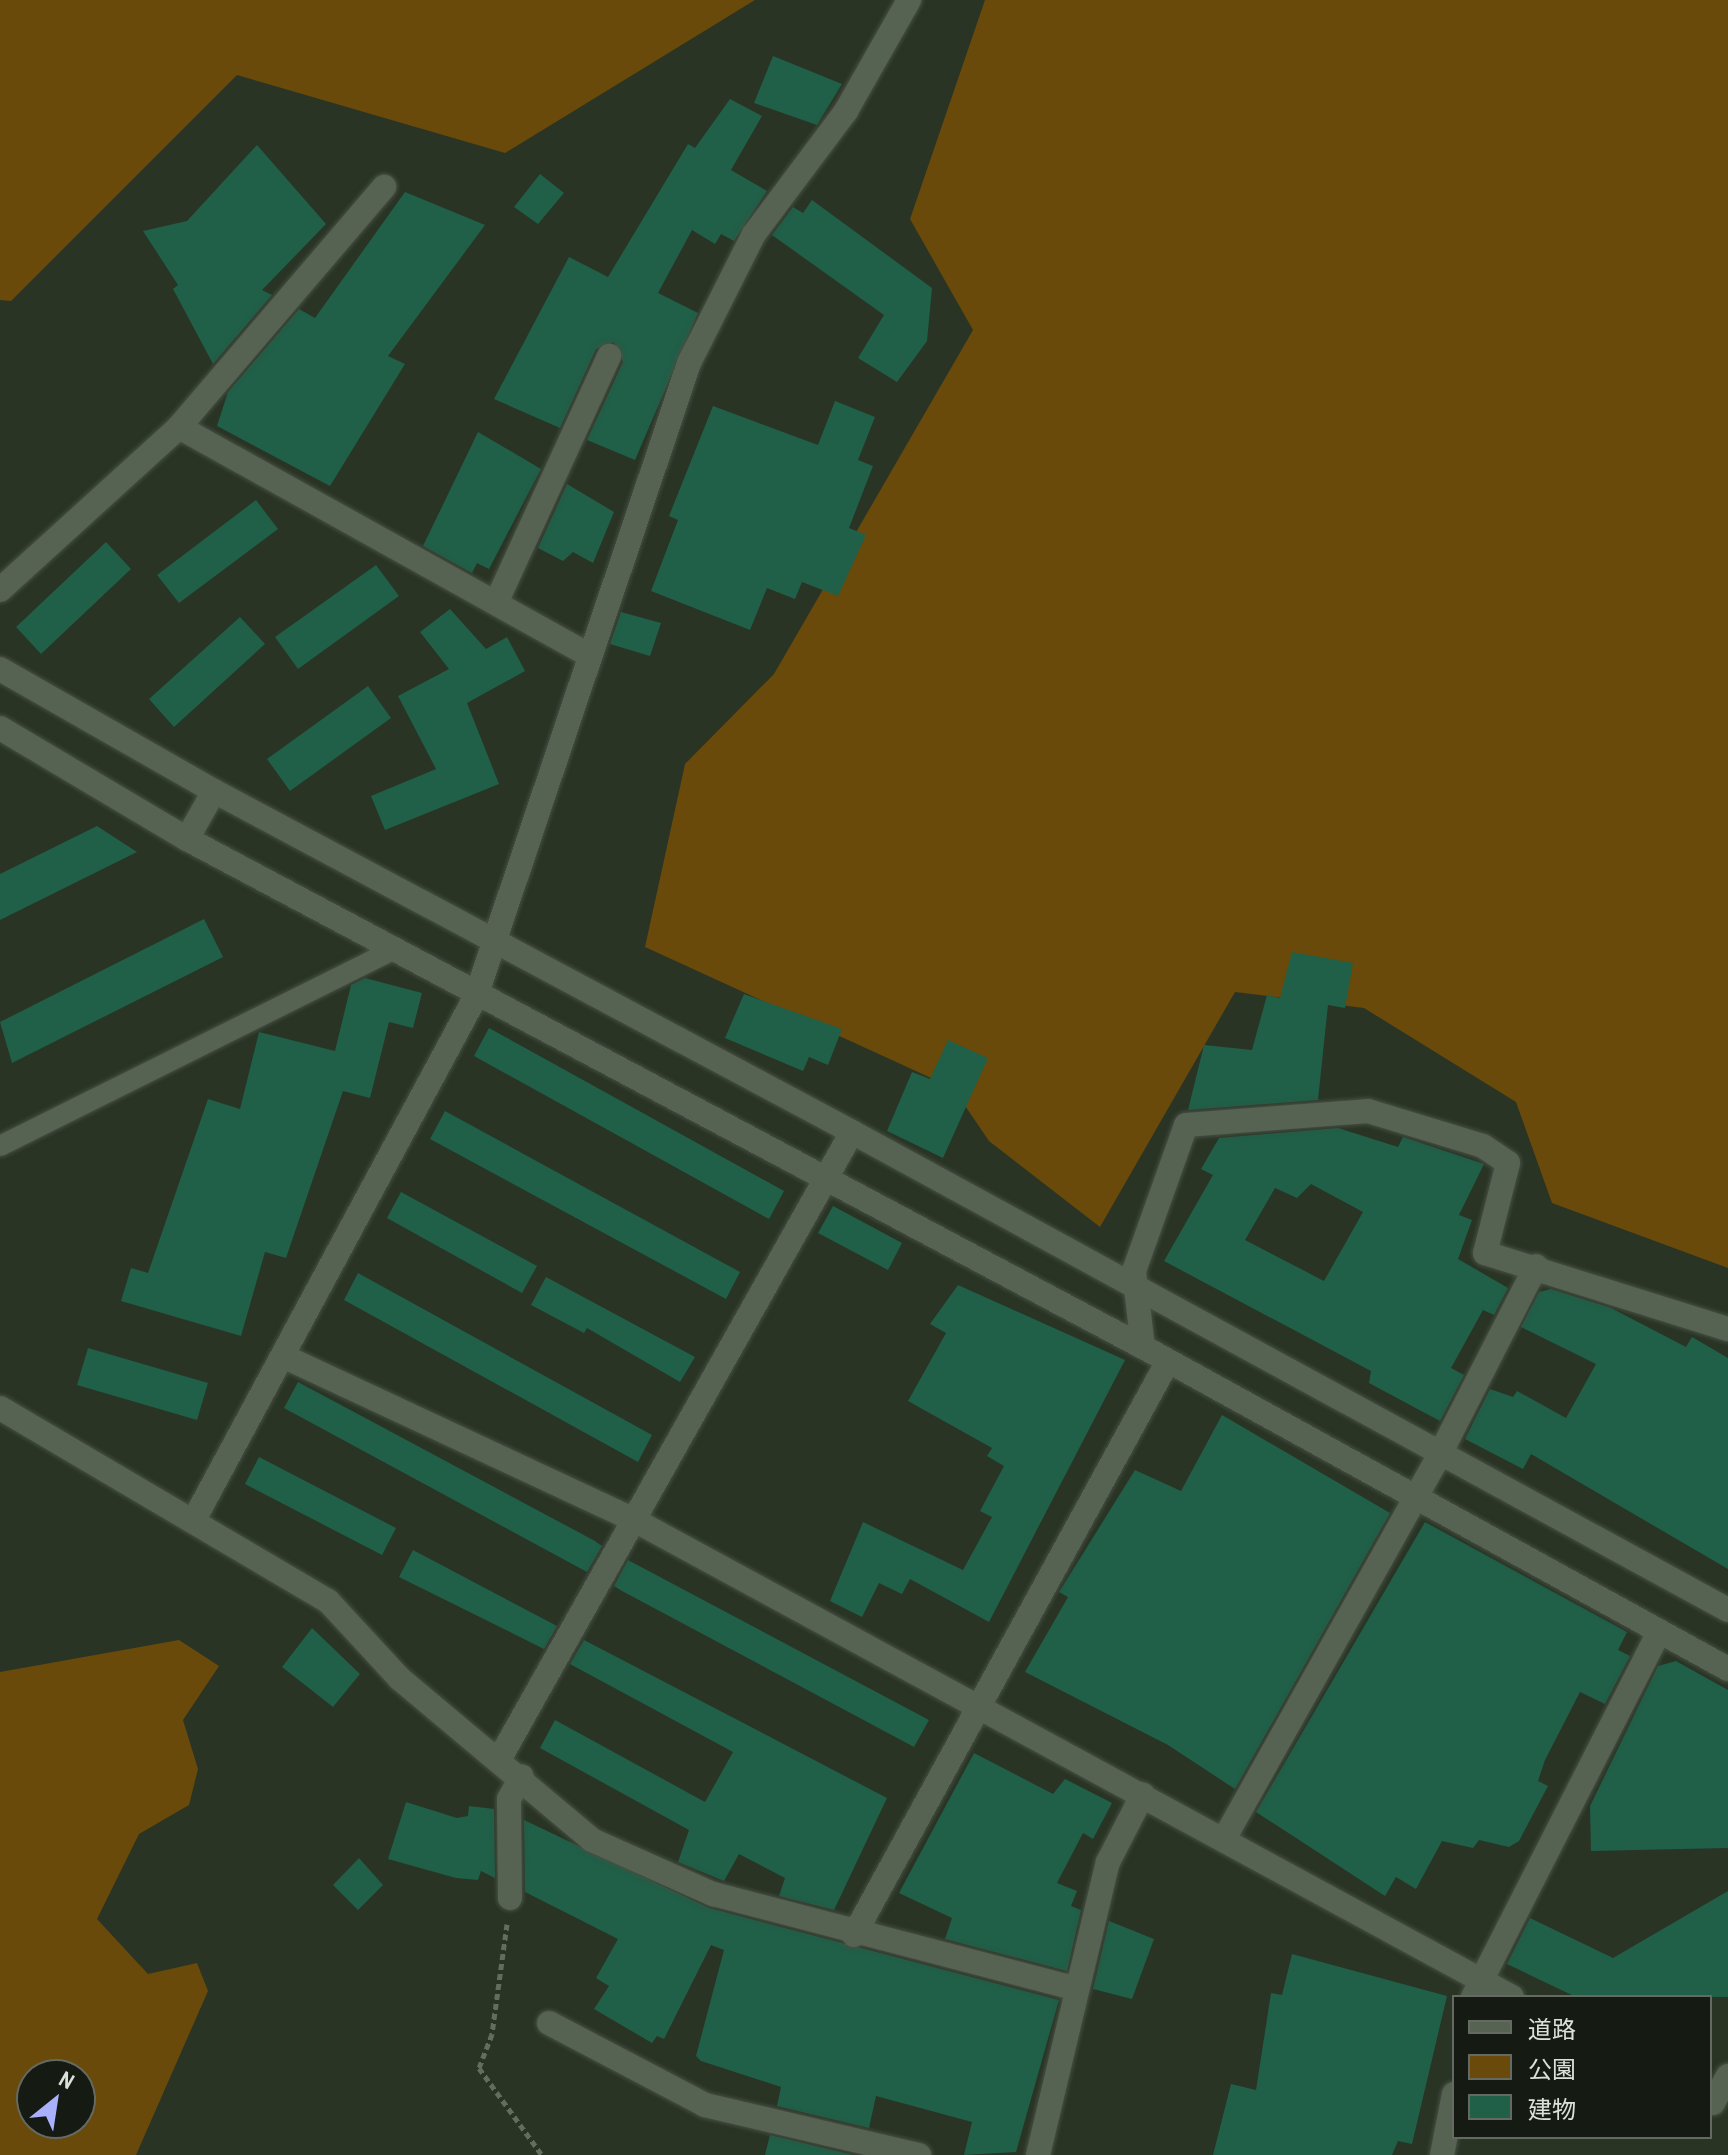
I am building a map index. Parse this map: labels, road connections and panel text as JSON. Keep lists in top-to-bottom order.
{
  "legend": ["道路", "公園", "建物"],
  "north": "top right"
}
